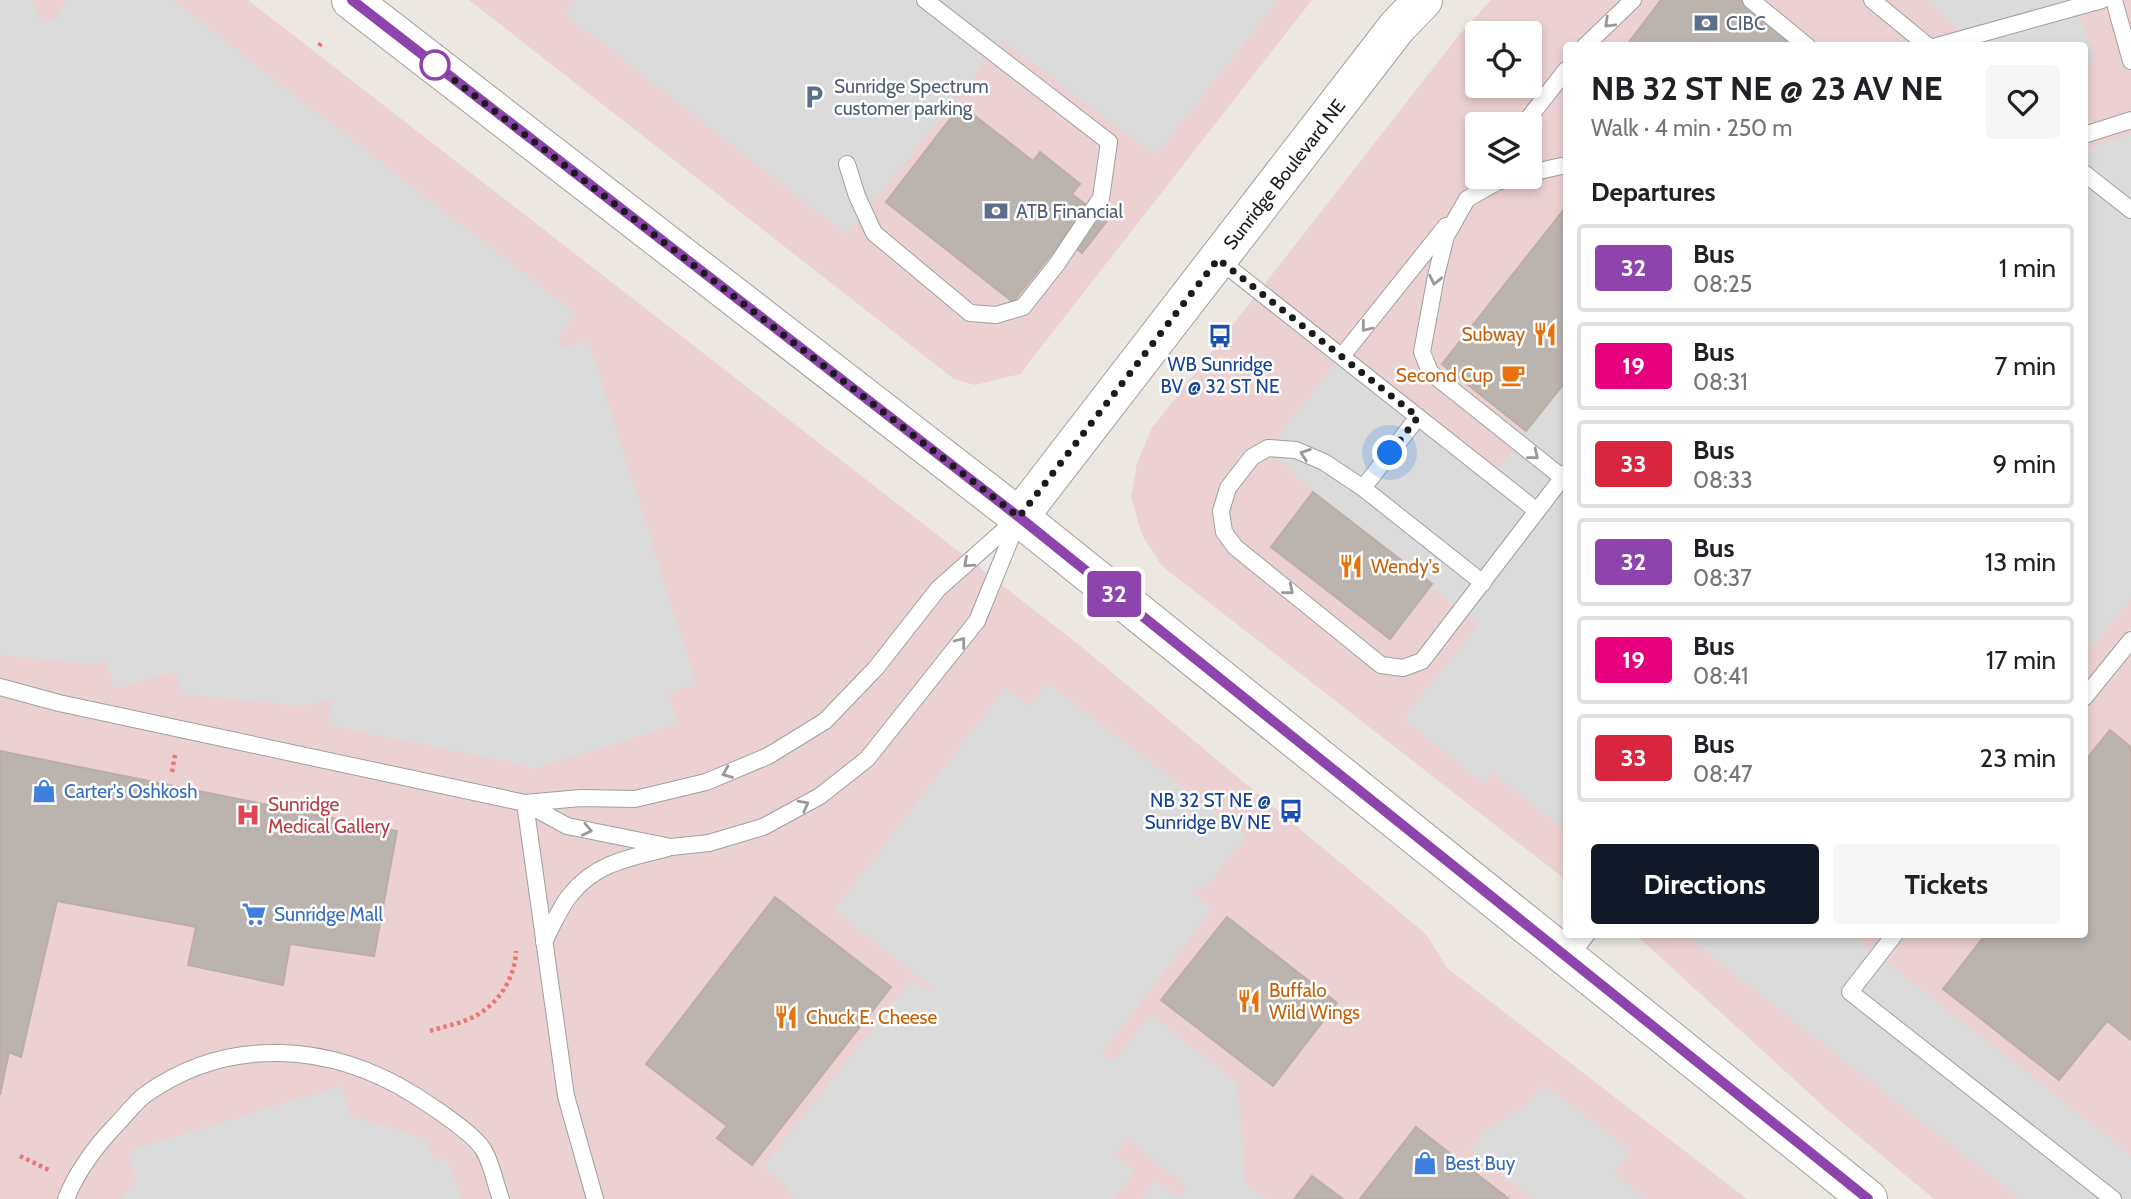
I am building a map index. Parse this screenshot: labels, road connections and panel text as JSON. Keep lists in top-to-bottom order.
{
  "streets": {
    "street": ["Sunridge Boulevard NE"]
  },
  "places": {
    "bank": ["CIBC", "ATB Financial"],
    "parking": ["Sunridge Spectrum customer parking"],
    "restaurant": [
      "Subway",
      "Wendy's",
      "Buffalo Wild Wings",
      "Chuck E. Cheese"
    ],
    "bus stop": ["WB Sunridge BV @ 32 ST NE", "NB 32 ST NE @ Sunridge BV NE"],
    "cafe": ["Second Cup"],
    "shop": ["Carter's Oshkosh", "Best Buy"],
    "hospital": ["Sunridge Medical Gallery"],
    "supermarket": ["Sunridge Mall"]
  },
  "lines": ["bus line 32"],
  "page": {
    "on_map": "32",
    "heading": [
      ["NB 32 ST NE @ 23 AV NE", "Walk · 4 min · 250 m"],
      "Departures"
    ],
    "list": [
      {
        "mark": "32",
        "name": "Bus",
        "note": "08:25",
        "value": "1 min"
      },
      {
        "mark": "19",
        "name": "Bus",
        "note": "08:31",
        "value": "7 min"
      },
      {
        "mark": "33",
        "name": "Bus",
        "note": "08:33",
        "value": "9 min"
      },
      {
        "mark": "32",
        "name": "Bus",
        "note": "08:37",
        "value": "13 min"
      },
      {
        "mark": "19",
        "name": "Bus",
        "note": "08:41",
        "value": "17 min"
      },
      {
        "mark": "33",
        "name": "Bus",
        "note": "08:47",
        "value": "23 min"
      }
    ],
    "buttons": ["Directions", "Tickets"]
  }
}
